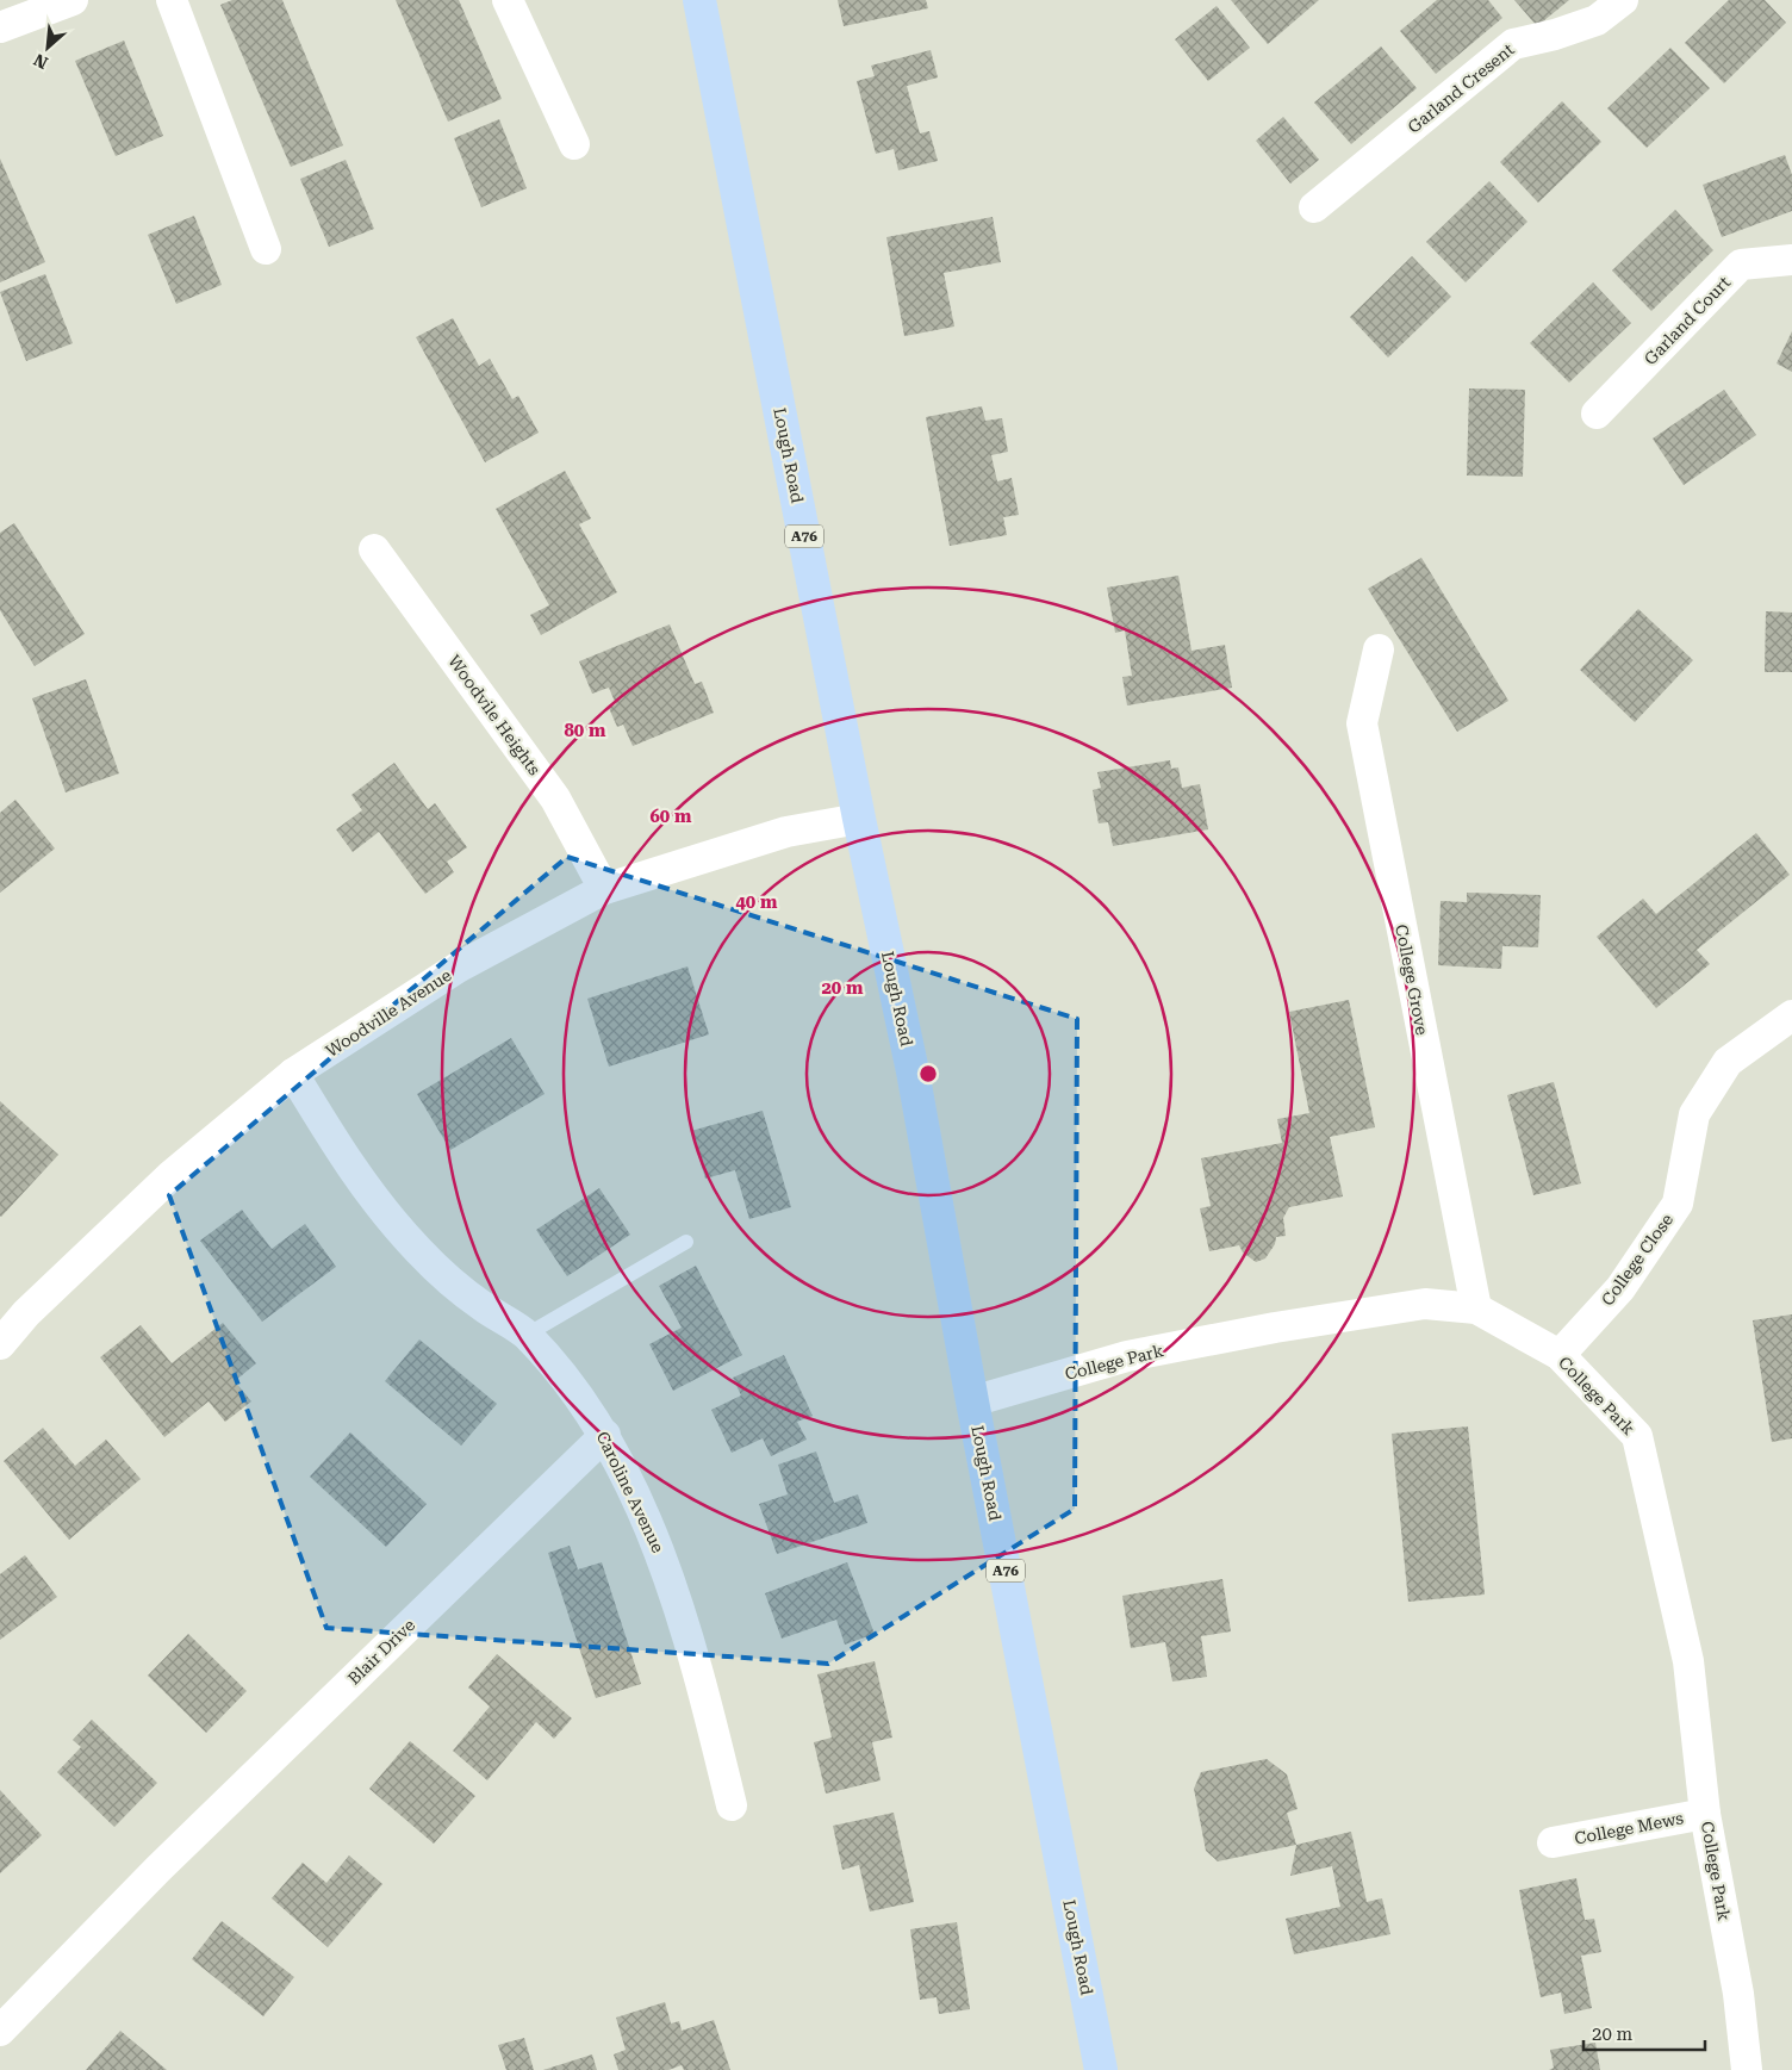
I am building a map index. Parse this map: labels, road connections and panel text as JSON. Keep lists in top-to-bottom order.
{
  "streets": {
    "main road": ["Lough Road", "A76"],
    "street": [
      "Garland Cresent",
      "Garland Court",
      "Woodvile Heights",
      "College Grove",
      "Woodville Avenue",
      "College Close",
      "College Park",
      "Caroline Avenue",
      "Blair Drive",
      "College Mews"
    ]
  },
  "crossings": [
    ["Lough Road", "Woodville Avenue"],
    ["Lough Road", "College Park"],
    ["Woodvile Heights", "Woodville Avenue"],
    ["College Grove", "College Park"],
    ["Woodville Avenue", "Caroline Avenue"],
    ["College Close", "College Park"],
    ["College Park", "College Mews"],
    ["Caroline Avenue", "Blair Drive"]
  ],
  "scale_bar": "20 m",
  "north": "bottom left",
  "rings": [
    "80 m",
    "60 m",
    "40 m",
    "20 m"
  ]
}
